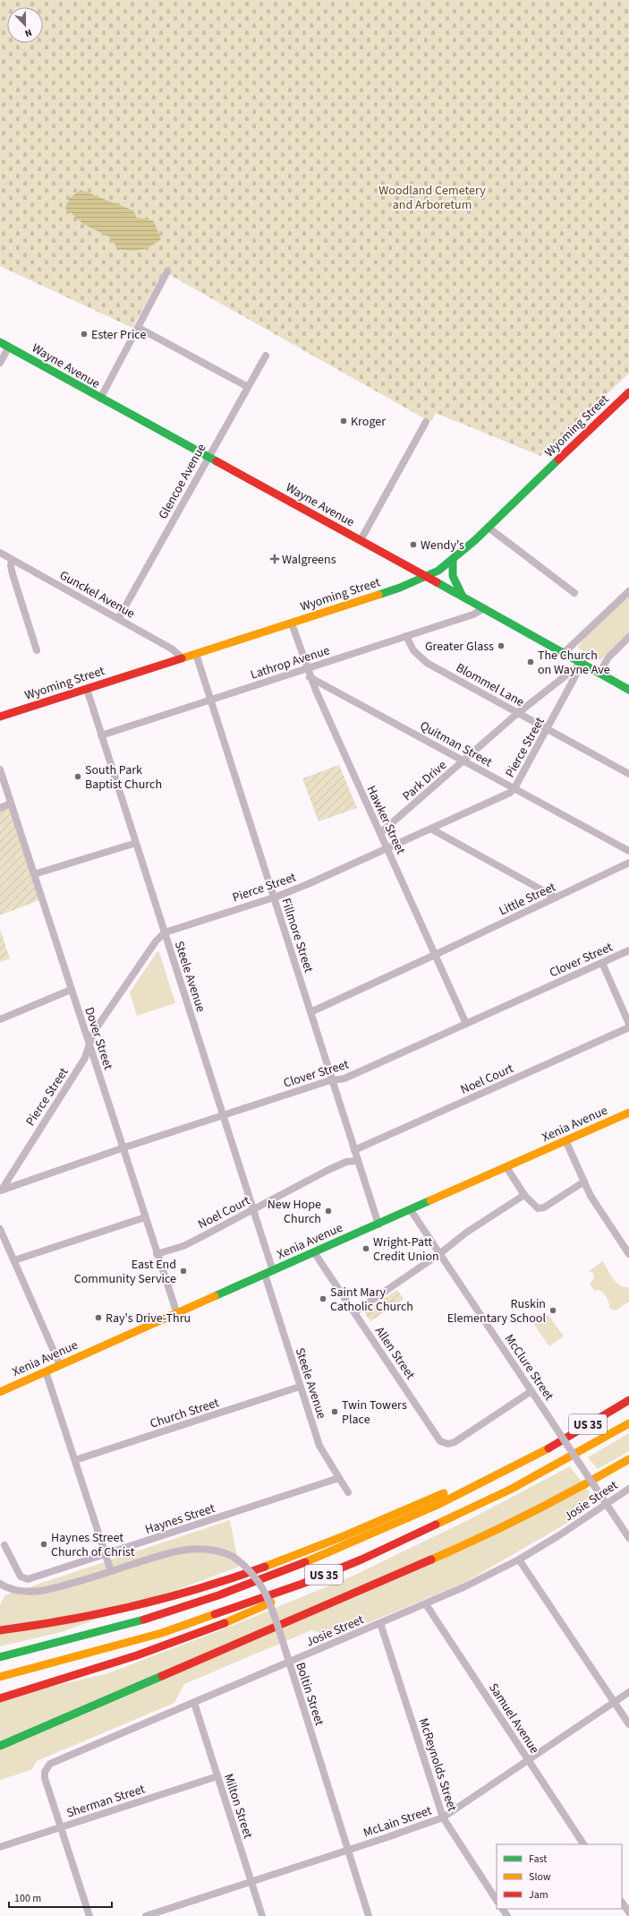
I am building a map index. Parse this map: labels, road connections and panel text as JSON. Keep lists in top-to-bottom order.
{
  "streets": {
    "main road": [
      "Wayne Avenue",
      "Wyoming Street",
      "Xenia Avenue",
      "US 35"
    ],
    "street": [
      "Glencoe Avenue",
      "Gunckel Avenue",
      "Lathrop Avenue",
      "Blommel Lane",
      "Quitman Street",
      "Pierce Street",
      "Park Drive",
      "Hawker Street",
      "Little Street",
      "Fillmore Street",
      "Clover Street",
      "Steele Avenue",
      "Dover Street",
      "Noel Court",
      "Allen Street",
      "McClure Street",
      "Church Street",
      "Josie Street",
      "Haynes Street",
      "Boltin Street",
      "Samuel Avenue",
      "McReynolds Street",
      "Sherman Street",
      "Milton Street",
      "McLain Street"
    ]
  },
  "crossings": [
    ["Wayne Avenue", "Wyoming Street"],
    ["Wayne Avenue", "Glencoe Avenue"],
    ["Wayne Avenue", "Lathrop Avenue"],
    ["Wayne Avenue", "Pierce Street"],
    ["Wayne Avenue", "Park Drive"],
    ["Wyoming Street", "Gunckel Avenue"],
    ["Wyoming Street", "Hawker Street"],
    ["Wyoming Street", "Fillmore Street"],
    ["Wyoming Street", "Steele Avenue"],
    ["Glencoe Avenue", "Gunckel Avenue"],
    ["Lathrop Avenue", "Blommel Lane"],
    ["Lathrop Avenue", "Hawker Street"],
    ["Lathrop Avenue", "Fillmore Street"],
    ["Lathrop Avenue", "Steele Avenue"],
    ["Blommel Lane", "Pierce Street"],
    ["Blommel Lane", "Park Drive"],
    ["Quitman Street", "Pierce Street"],
    ["Quitman Street", "Park Drive"],
    ["Quitman Street", "Hawker Street"],
    ["Pierce Street", "Park Drive"],
    ["Pierce Street", "Hawker Street"],
    ["Pierce Street", "Fillmore Street"],
    ["Pierce Street", "Clover Street"],
    ["Pierce Street", "Steele Avenue"],
    ["Pierce Street", "Dover Street"],
    ["Park Drive", "Hawker Street"],
    ["Hawker Street", "Little Street"],
    ["Hawker Street", "Clover Street"],
    ["Little Street", "Fillmore Street"],
    ["Fillmore Street", "Clover Street"],
    ["Fillmore Street", "Noel Court"],
    ["Fillmore Street", "Xenia Avenue"],
    ["Clover Street", "Steele Avenue"],
    ["Clover Street", "Dover Street"],
    ["Steele Avenue", "Noel Court"],
    ["Steele Avenue", "Xenia Avenue"],
    ["Steele Avenue", "Church Street"],
    ["Steele Avenue", "Haynes Street"],
    ["Dover Street", "Noel Court"],
    ["Dover Street", "Xenia Avenue"],
    ["Xenia Avenue", "Allen Street"],
    ["Xenia Avenue", "McClure Street"],
    ["Allen Street", "McClure Street"],
    ["McClure Street", "Josie Street"],
    ["Josie Street", "Boltin Street"],
    ["Josie Street", "Samuel Avenue"],
    ["Josie Street", "McReynolds Street"],
    ["Josie Street", "Sherman Street"],
    ["Josie Street", "Milton Street"],
    ["Boltin Street", "McLain Street"],
    ["Samuel Avenue", "McLain Street"],
    ["McReynolds Street", "McLain Street"],
    ["Sherman Street", "Milton Street"],
    ["Milton Street", "McLain Street"]
  ],
  "parks": ["Woodland Cemetery and Arboretum"],
  "places": {
    "other": [
      "Ester Price",
      "Kroger",
      "Wendy's",
      "Greater Glass",
      "The Church on Wayne Ave",
      "South Park Baptist Church",
      "New Hope Church",
      "Wright-Patt Credit Union",
      "East End Community Service",
      "Saint Mary Catholic Church",
      "Ruskin Elementary School",
      "Ray's Drive-Thru",
      "Twin Towers Place",
      "Haynes Street Church of Christ"
    ],
    "health": ["Walgreens"]
  },
  "legend": ["Fast", "Slow", "Jam"],
  "scale_bar": "100 m",
  "north": "bottom"
}
